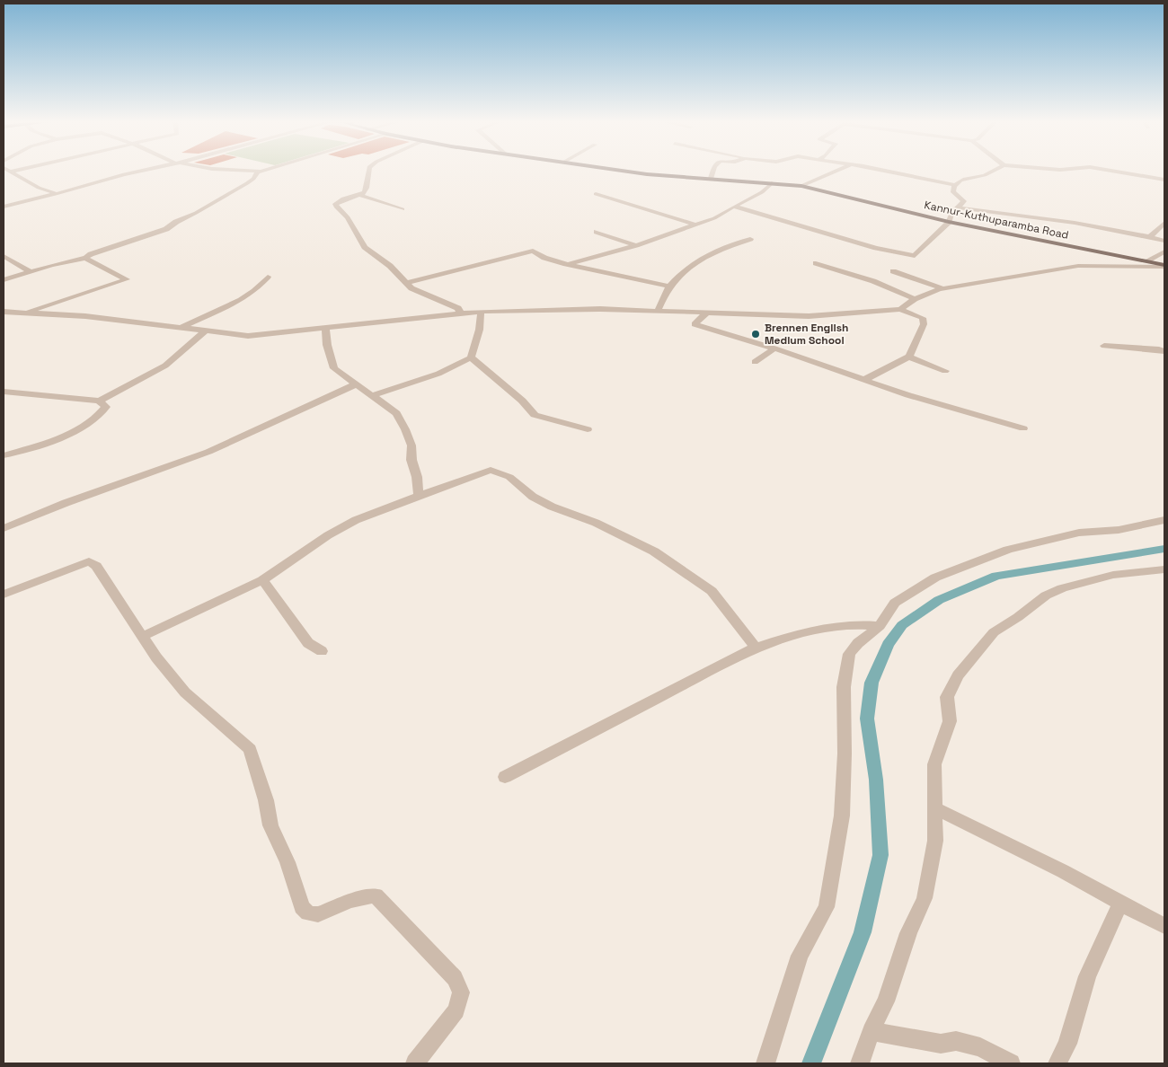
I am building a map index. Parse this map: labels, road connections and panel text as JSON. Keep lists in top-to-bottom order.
{
  "streets": {
    "main road": ["Kannur-Kuthuparamba Road"]
  },
  "places": ["Brennen English Medium School"]
}
